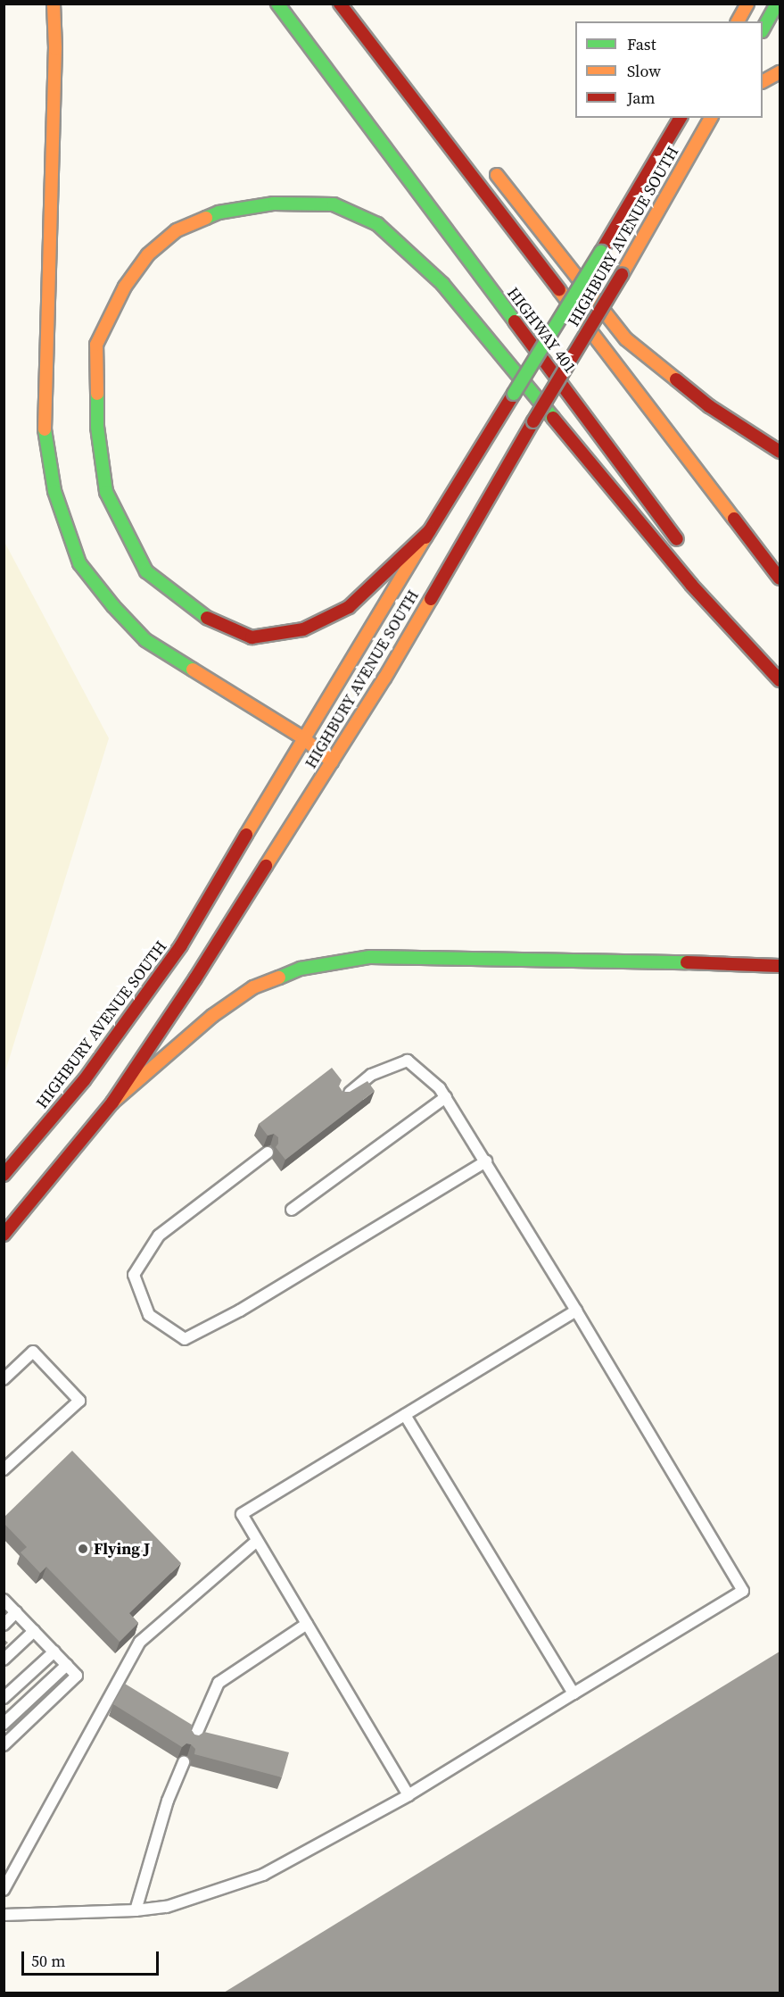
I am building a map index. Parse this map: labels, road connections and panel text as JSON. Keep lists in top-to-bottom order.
{
  "streets": {
    "main road": ["HIGHBURY AVENUE SOUTH", "HIGHWAY 401"]
  },
  "places": ["Flying J"],
  "legend": ["Fast", "Slow", "Jam"],
  "scale_bar": "50 m"
}
